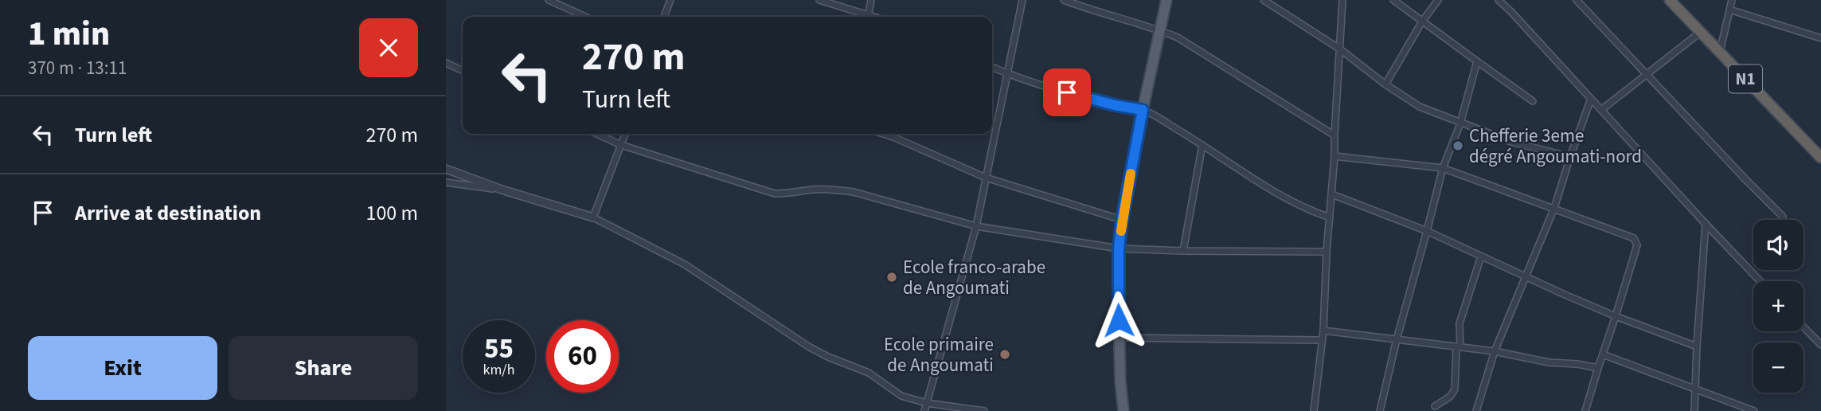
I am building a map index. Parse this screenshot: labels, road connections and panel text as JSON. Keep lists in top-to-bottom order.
{
  "streets": {
    "highway": ["N1"]
  },
  "places": ["Chefferie 3eme dégré Angoumati-nord", "Ecole franco-arabe de Angoumati", "Ecole primaire de Angoumati"],
  "page": {
    "heading": ["1 min", "370 m · 13:11"],
    "turn": ["270 m", "Turn left"],
    "list": [
      {
        "name": "Turn left",
        "value": "270 m"
      },
      {
        "name": "Arrive at destination",
        "value": "100 m"
      }
    ],
    "map_buttons": ["+", "−"],
    "speed": "55 km/h",
    "limit": "60",
    "buttons": ["Exit", "Share"]
  }
}
